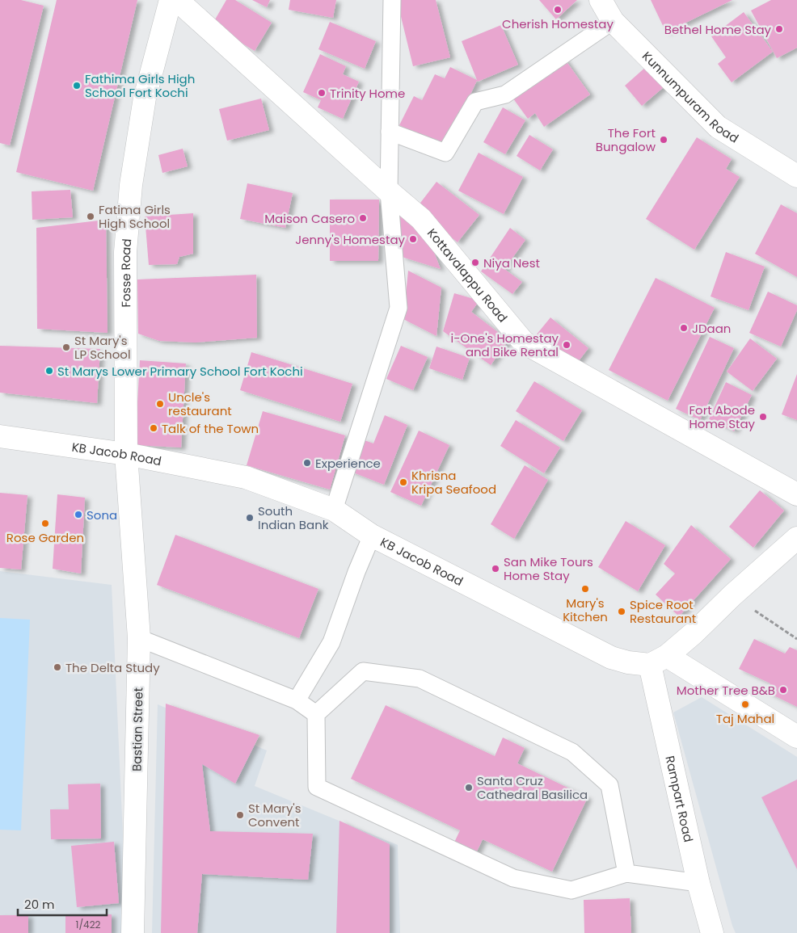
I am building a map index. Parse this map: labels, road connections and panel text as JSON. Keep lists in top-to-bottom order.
{
  "streets": {
    "street": [
      "Kunnumpuram Road",
      "Fosse Road",
      "Kottavalappu Road",
      "KB Jacob Road",
      "Bastian Street",
      "Rampart Road"
    ]
  },
  "crossings": [
    ["Fosse Road", "KB Jacob Road"],
    ["Fosse Road", "Bastian Street"],
    ["KB Jacob Road", "Bastian Street"],
    ["KB Jacob Road", "Rampart Road"]
  ],
  "places": [
    "Cherish Homestay",
    "Bethel Home Stay",
    "Fathima Girls High School Fort Kochi",
    "Trinity Home",
    "The Fort Bungalow",
    "Fatima Girls High School",
    "Maison Casero",
    "Jenny's Homestay",
    "Niya Nest",
    "JDaan",
    "i-One's Homestay and Bike Rental",
    "St Mary's LP School",
    "St Marys Lower Primary School Fort Kochi",
    "Uncle's restaurant",
    "Fort Abode Home Stay",
    "Talk of the Town",
    "Experience",
    "Khrisna Kripa Seafood",
    "Sona",
    "South Indian Bank",
    "Rose Garden",
    "San Mike Tours Home Stay",
    "Mary's Kitchen",
    "Spice Root Restaurant",
    "The Delta Study",
    "Mother Tree B&B",
    "Taj Mahal",
    "Santa Cruz Cathedral Basilica",
    "St Mary's Convent"
  ],
  "house_numbers": ["1/422"],
  "scale_bar": "20 m"
}
